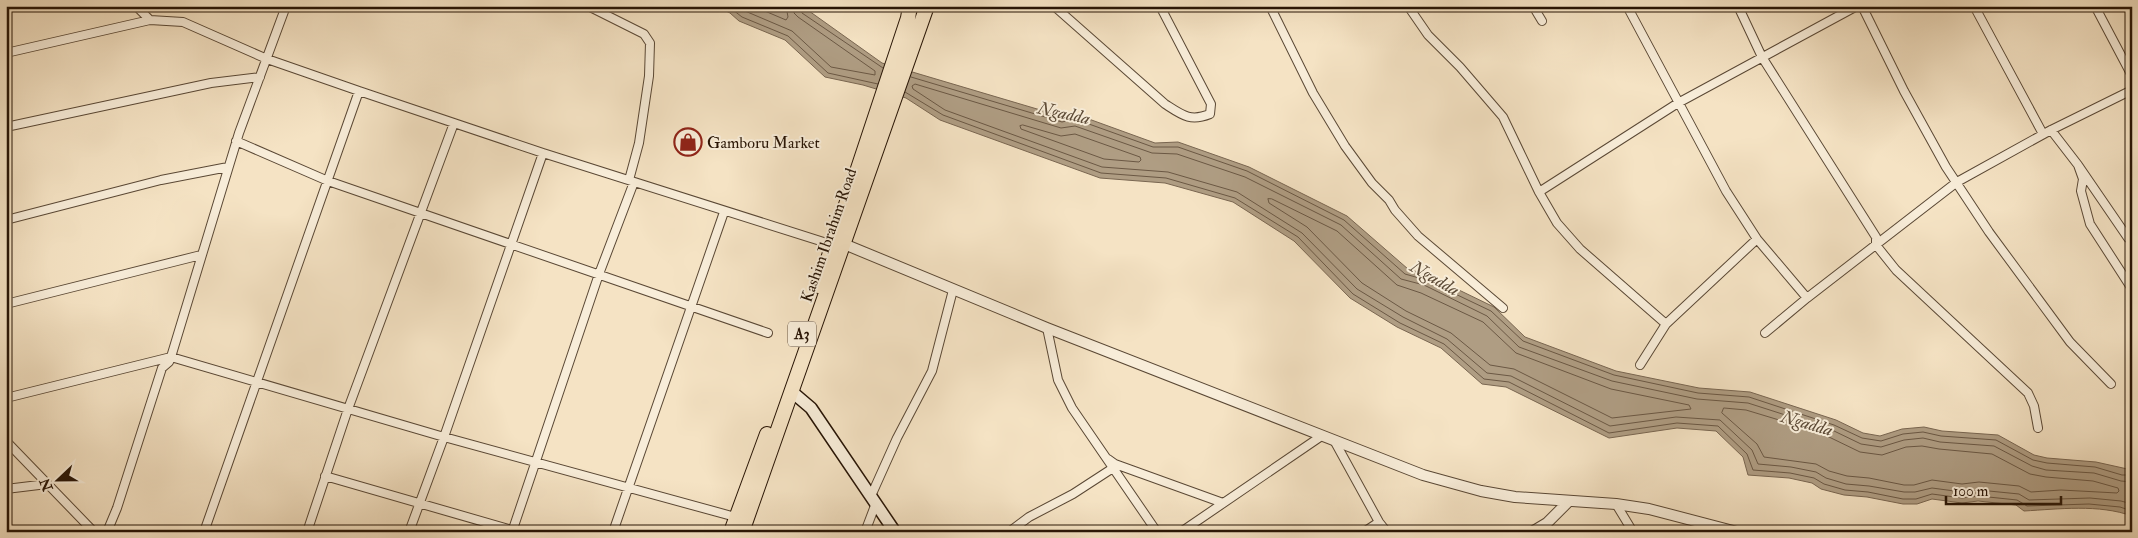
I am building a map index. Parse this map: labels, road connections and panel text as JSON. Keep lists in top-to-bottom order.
{
  "streets": {
    "highway": ["Kashim Ibrahim Road", "A3"]
  },
  "water": ["Ngadda"],
  "places": {
    "shop": ["Gamboru Market"]
  },
  "scale_bar": "100 m",
  "north": "left"
}
